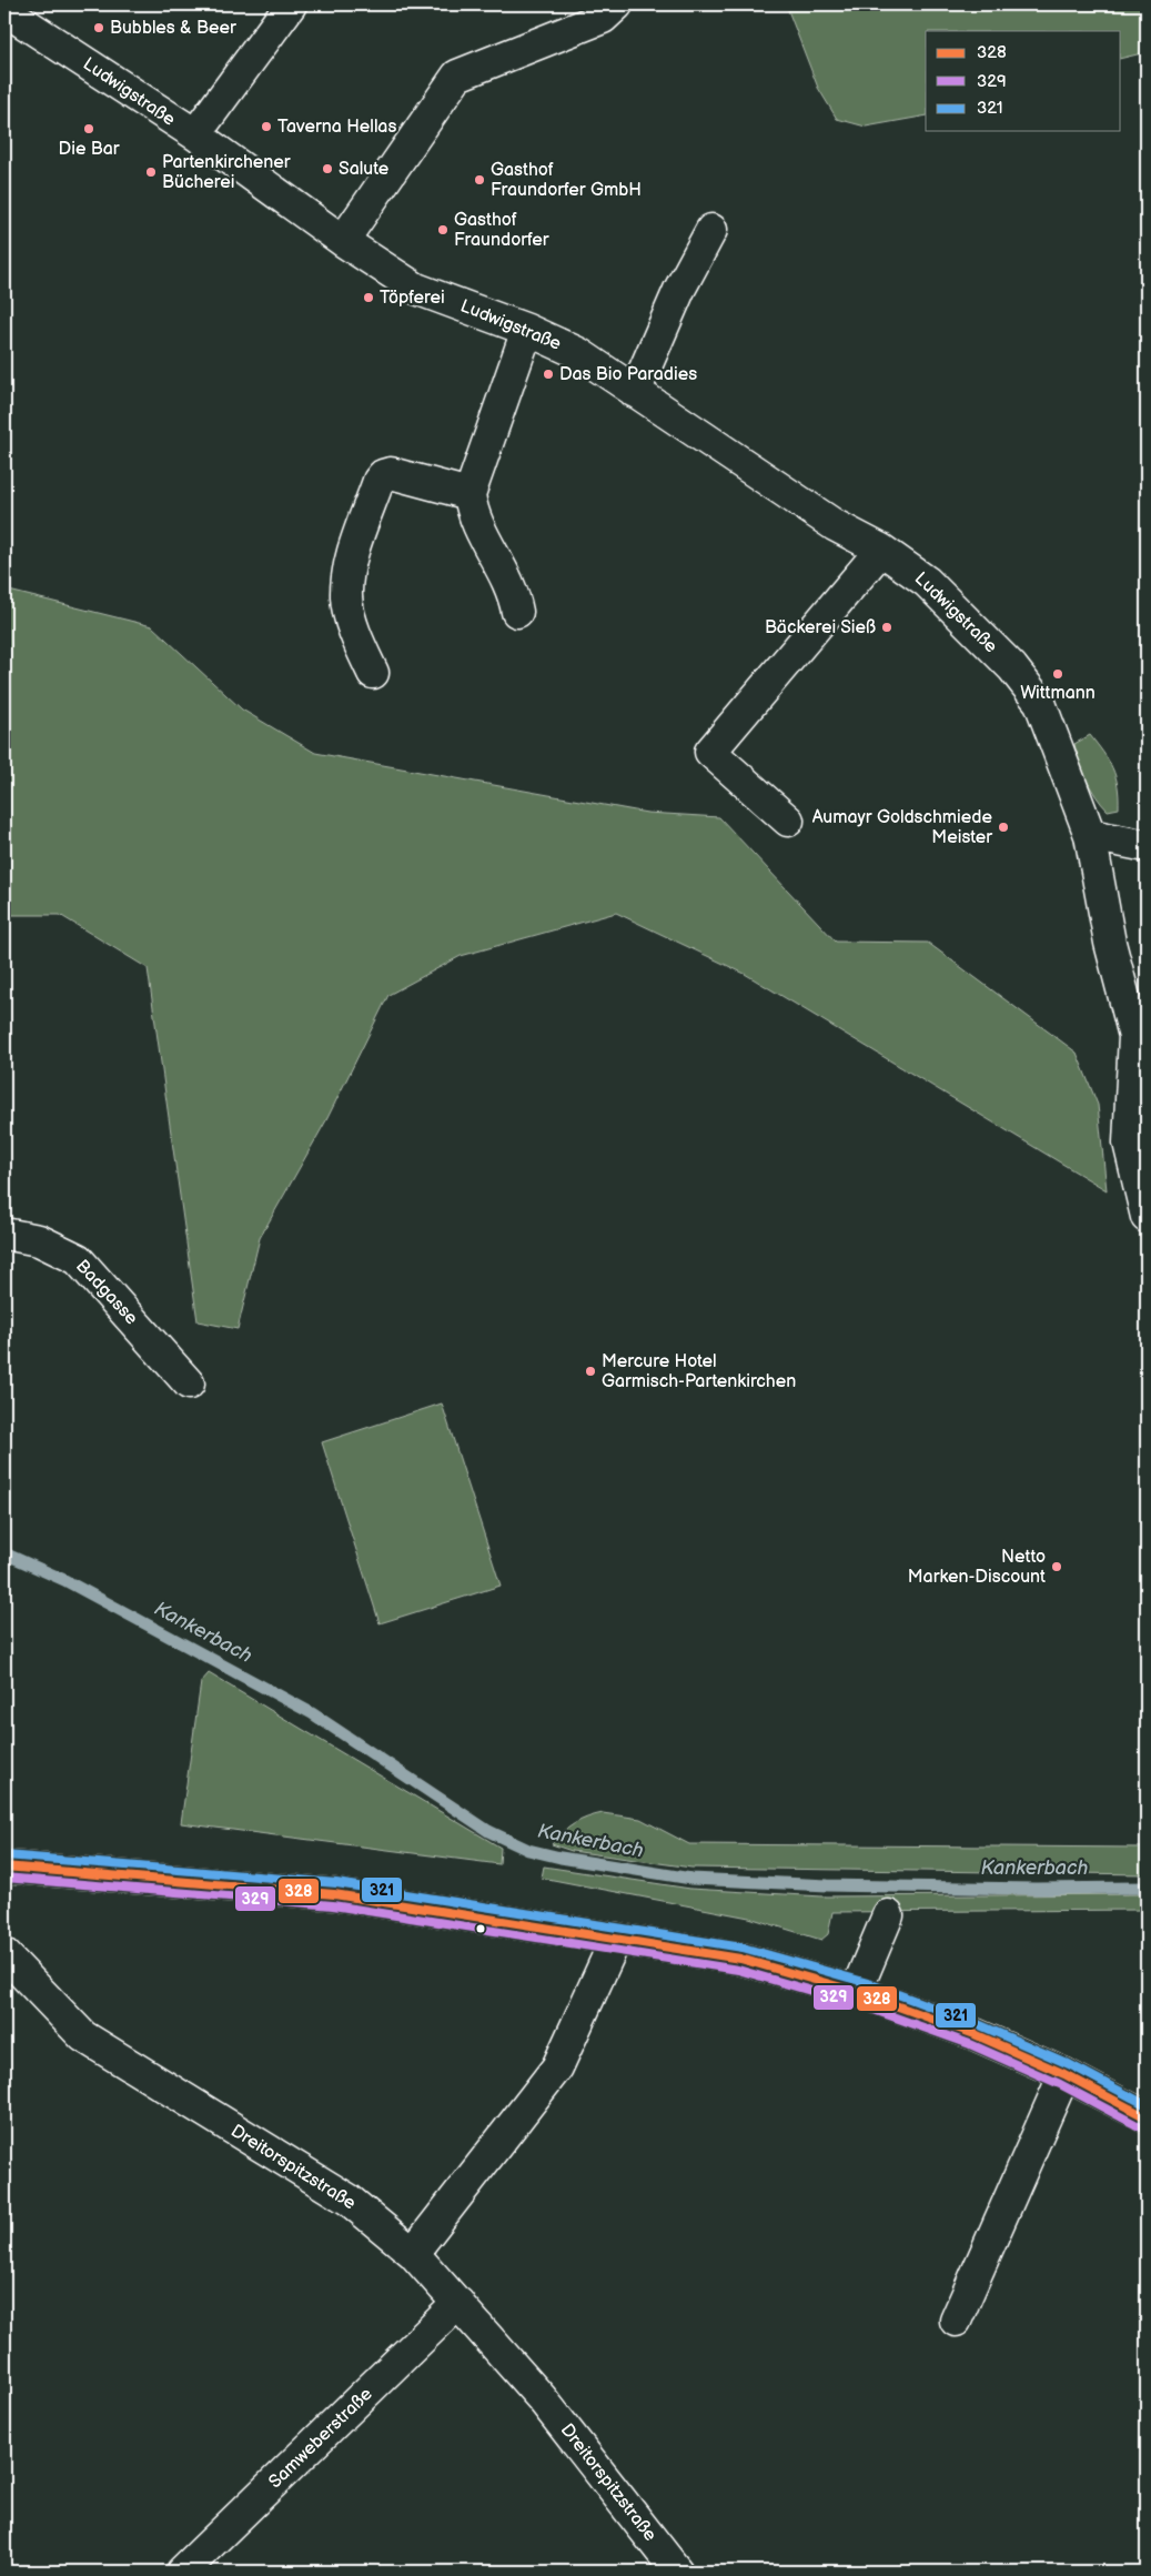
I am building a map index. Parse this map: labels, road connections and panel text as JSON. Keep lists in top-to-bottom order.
{
  "streets": {
    "street": [
      "Ludwigstraße",
      "Badgasse",
      "Dreitorspitzstraße",
      "Samweberstraße"
    ]
  },
  "crossings": [
    ["Dreitorspitzstraße", "Samweberstraße"]
  ],
  "water": ["Kankerbach"],
  "places": [
    "Bubbles & Beer",
    "Taverna Hellas",
    "Die Bar",
    "Salute",
    "Partenkirchener Bücherei",
    "Gasthof Fraundorfer GmbH",
    "Gasthof Fraundorfer",
    "Töpferei",
    "Das Bio Paradies",
    "Bäckerei Sieß",
    "Wittmann",
    "Aumayr Goldschmiede Meister",
    "Mercure Hotel Garmisch-Partenkirchen",
    "Netto Marken-Discount"
  ],
  "lines": ["transit line 321", "transit line 328", "transit line 329"],
  "legend": ["328", "329", "321"]
}
